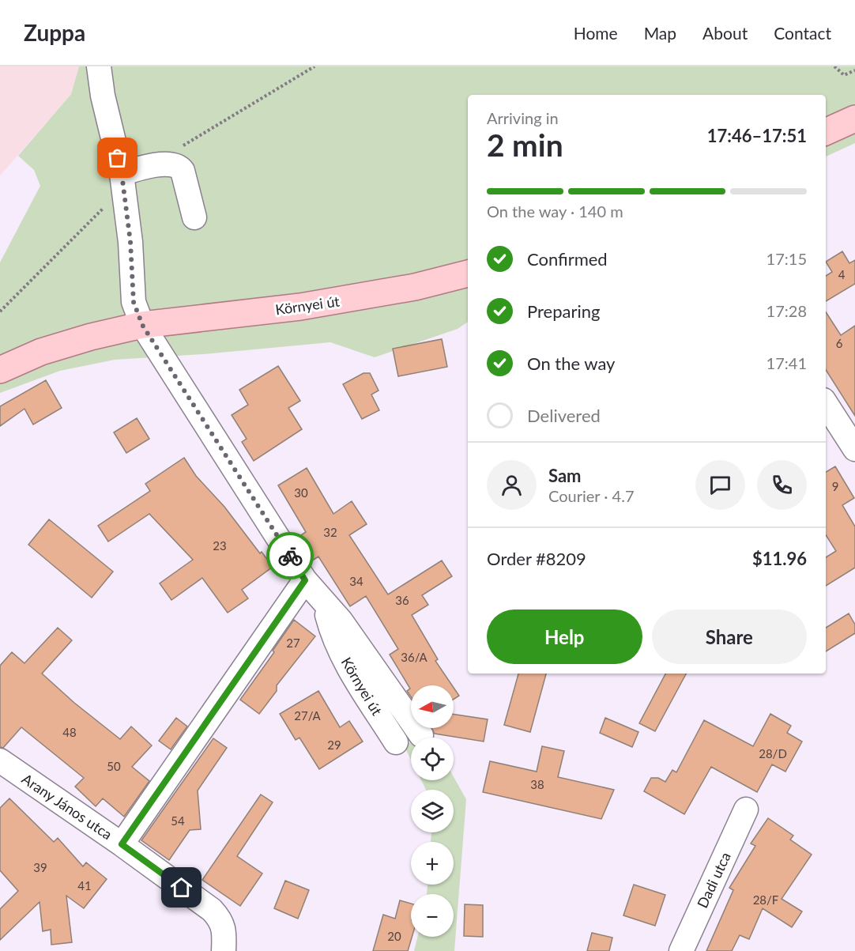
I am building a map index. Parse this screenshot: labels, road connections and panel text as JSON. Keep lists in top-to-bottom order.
{
  "streets": {
    "main road": ["Környei út"],
    "street": ["Arany János utca", "Dadi utca"]
  },
  "house_numbers": [
    "4",
    "6",
    "9",
    "30",
    "32",
    "23",
    "34",
    "36",
    "27",
    "36/A",
    "27/A",
    "48",
    "29",
    "28/D",
    "50",
    "38",
    "54",
    "39",
    "41",
    "28/F",
    "20"
  ],
  "north": "left",
  "page": {
    "header": "Zuppa",
    "nav": [
      "Home",
      "Map",
      "About",
      "Contact"
    ],
    "heading": ["2 min", "Arriving in", "17:46–17:51"],
    "panel": [
      "Sam",
      "Courier · 4.7",
      "Order #8209",
      "$11.96"
    ],
    "bar": "On the way · 140 m",
    "list": [
      ["Confirmed", "17:15"],
      ["Preparing", "17:28"],
      ["On the way", "17:41"],
      "Delivered"
    ],
    "buttons": ["Help", "Share"],
    "map_buttons": ["+", "−"]
  }
}
